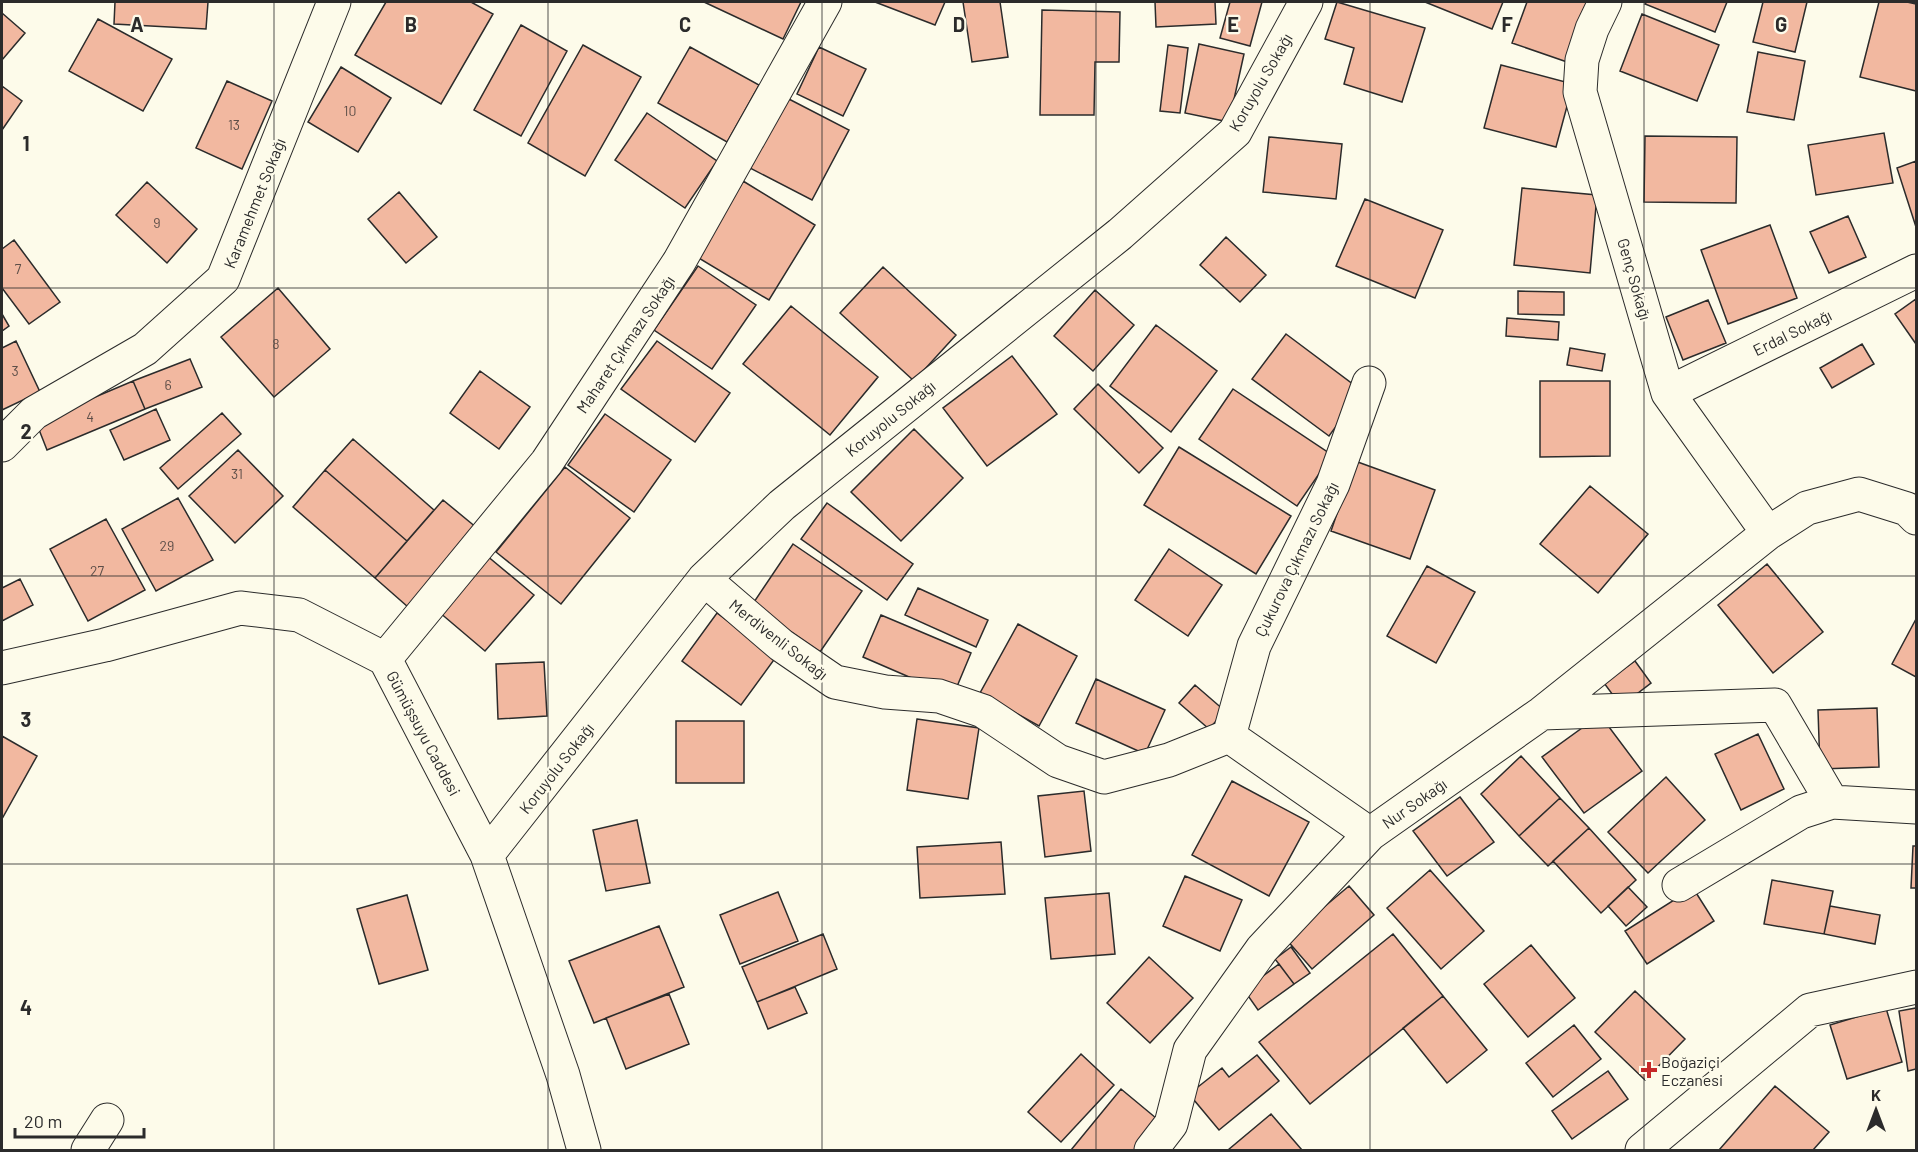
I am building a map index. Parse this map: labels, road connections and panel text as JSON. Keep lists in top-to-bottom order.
{
  "streets": {
    "street": [
      "Koruyolu Sokağı",
      "Karamehmet Sokağı",
      "Genç Sokağı",
      "Erdal Sokağı",
      "Maharet Çıkmazı Sokağı",
      "Çukurova Çıkmazı Sokağı",
      "Merdivenli Sokağı",
      "Gümüşsuyu Caddesi",
      "Nur Sokağı"
    ]
  },
  "crossings": [
    ["Koruyolu Sokağı", "Merdivenli Sokağı"],
    ["Koruyolu Sokağı", "Gümüşsuyu Caddesi"],
    ["Genç Sokağı", "Erdal Sokağı"],
    ["Genç Sokağı", "Nur Sokağı"],
    ["Maharet Çıkmazı Sokağı", "Gümüşsuyu Caddesi"],
    ["Çukurova Çıkmazı Sokağı", "Merdivenli Sokağı"]
  ],
  "places": {
    "health": ["Boğaziçi Eczanesi"]
  },
  "house_numbers": [
    "10",
    "13",
    "9",
    "7",
    "8",
    "3",
    "6",
    "4",
    "31",
    "29",
    "27"
  ],
  "scale_bar": "20 m",
  "north": "top",
  "grid": {
    "columns": [
      "A",
      "B",
      "C",
      "D",
      "E",
      "F",
      "G"
    ],
    "rows": [
      "1",
      "2",
      "3",
      "4"
    ]
  }
}
